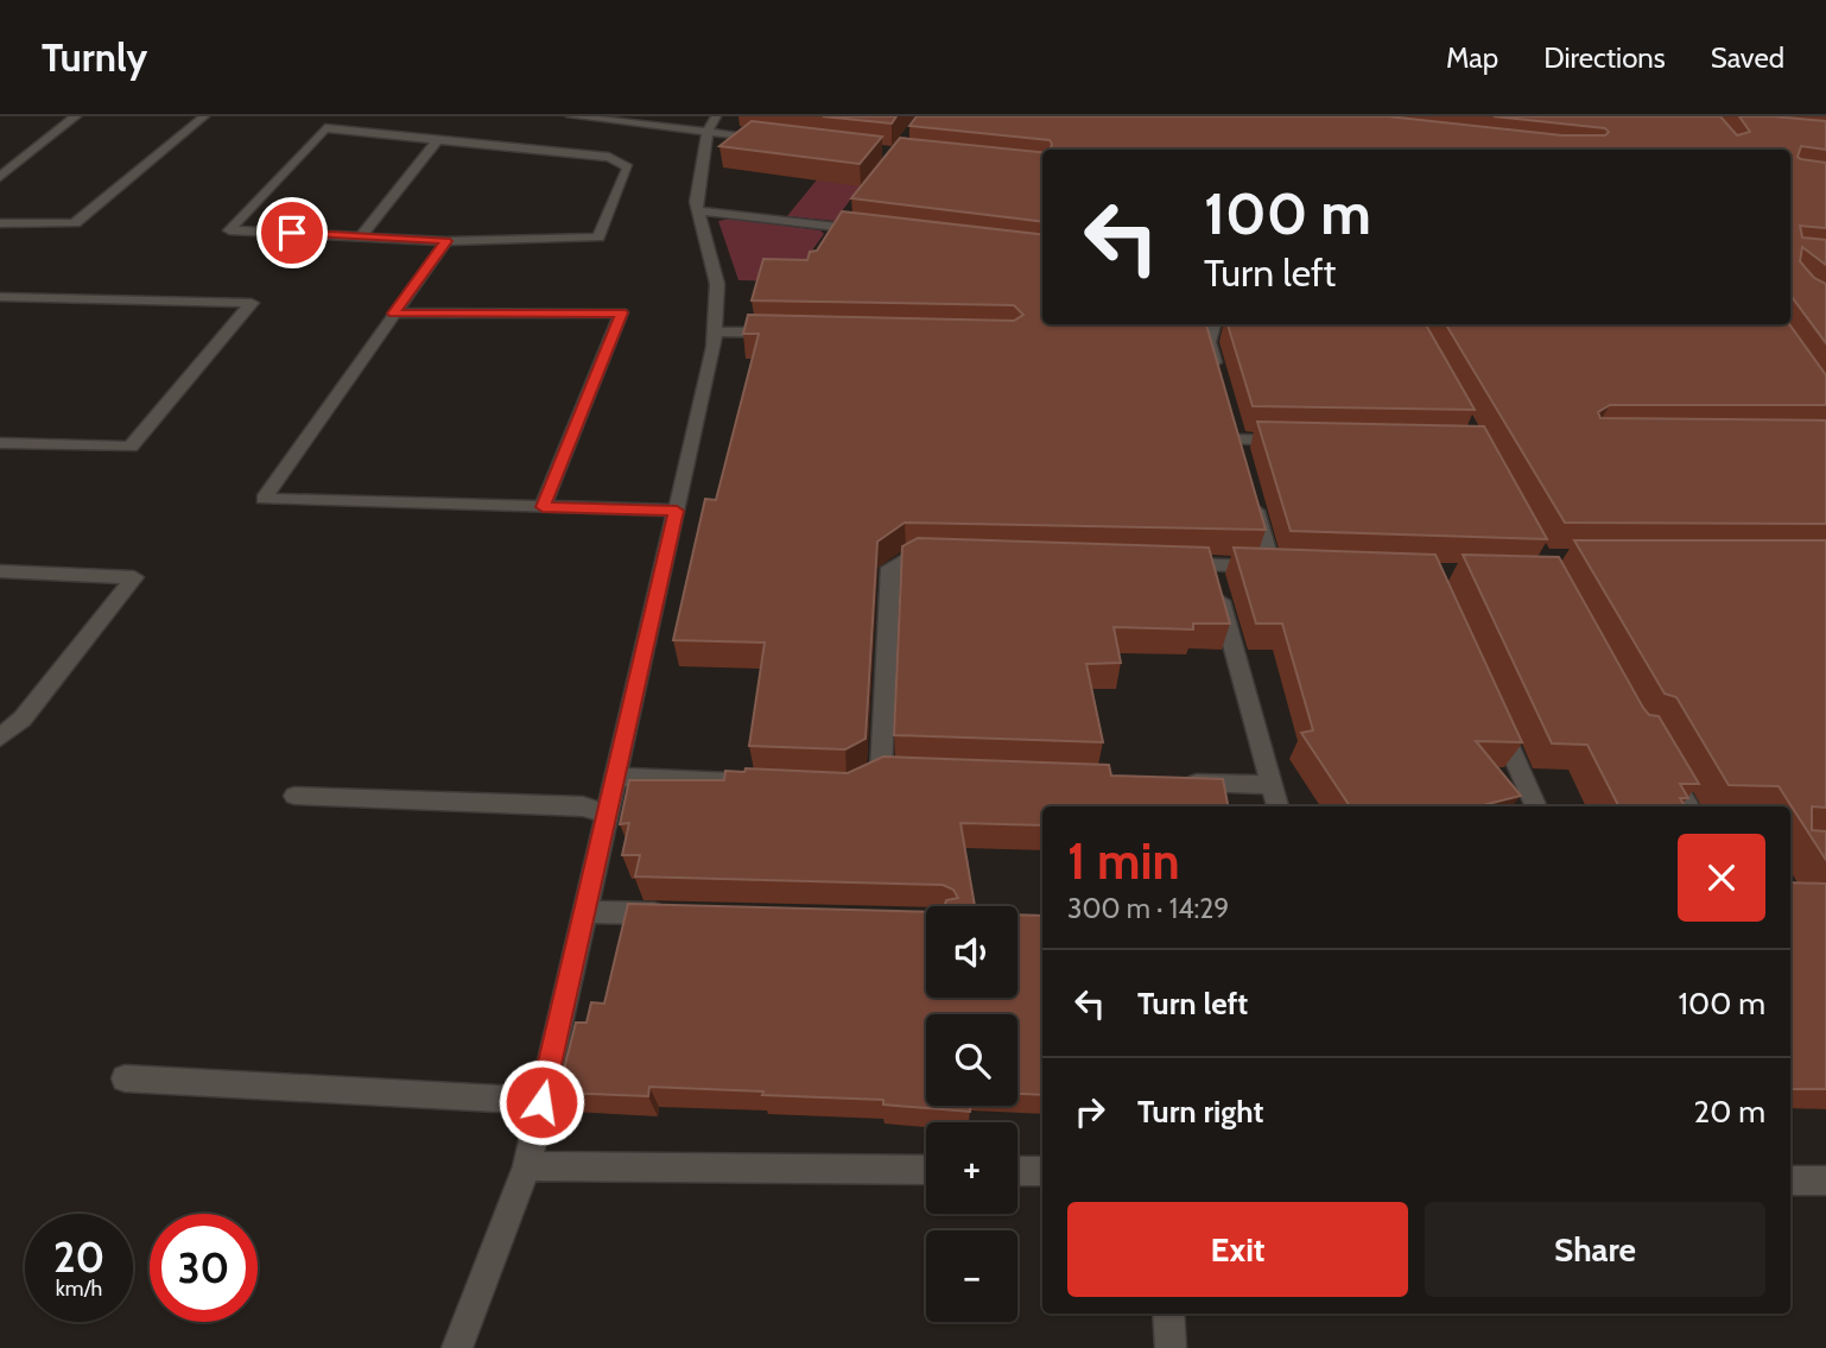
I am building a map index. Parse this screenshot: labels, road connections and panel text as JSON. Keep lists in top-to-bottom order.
{
  "page": {
    "header": "Turnly",
    "nav": ["Map", "Directions", "Saved"],
    "turn": ["100 m", "Turn left"],
    "heading": ["1 min", "300 m · 14:29"],
    "map_buttons": ["+", "−"],
    "list": [
      {
        "name": "Turn left",
        "value": "100 m"
      },
      {
        "name": "Turn right",
        "value": "20 m"
      }
    ],
    "buttons": ["Exit", "Share"],
    "speed": "20 km/h",
    "limit": "30"
  }
}
